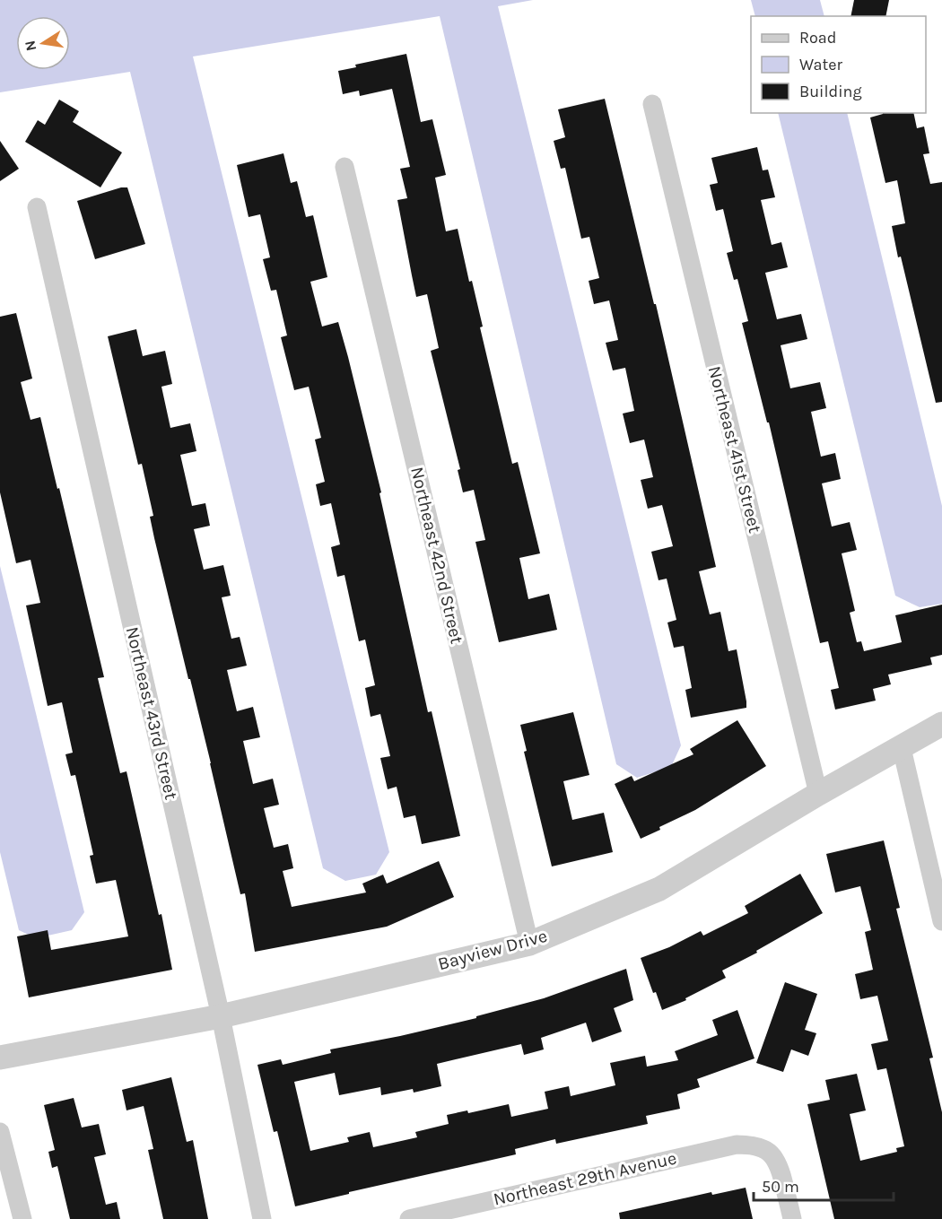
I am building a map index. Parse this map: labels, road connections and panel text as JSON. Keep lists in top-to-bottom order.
{
  "streets": {
    "street": [
      "Northeast 41st Street",
      "Northeast 42nd Street",
      "Northeast 43rd Street",
      "Bayview Drive",
      "Northeast 29th Avenue"
    ]
  },
  "crossings": [
    ["Northeast 41st Street", "Bayview Drive"],
    ["Northeast 42nd Street", "Bayview Drive"],
    ["Northeast 43rd Street", "Bayview Drive"]
  ],
  "legend": ["Road", "Water", "Building"],
  "scale_bar": "50 m",
  "north": "left"
}
